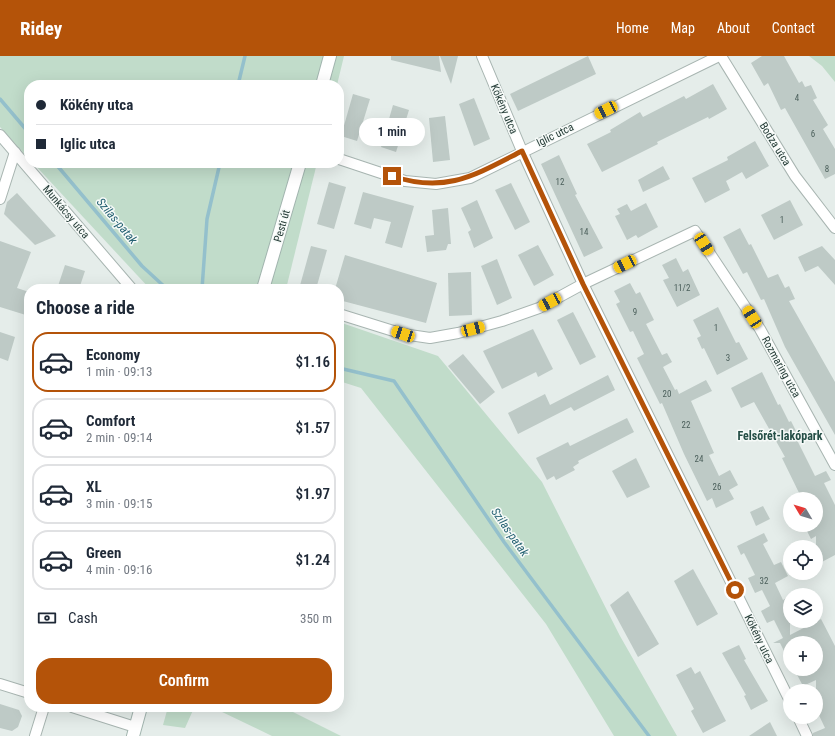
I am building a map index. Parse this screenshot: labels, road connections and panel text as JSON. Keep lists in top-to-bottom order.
{
  "streets": {
    "main road": ["Pesti út"],
    "street": [
      "Kökény utca",
      "Iglic utca",
      "Bodza utca",
      "Munkácsy utca",
      "Rozmaring utca"
    ]
  },
  "crossings": [
    ["Kökény utca", "Iglic utca"],
    ["Kökény utca", "Rozmaring utca"],
    ["Iglic utca", "Bodza utca"]
  ],
  "districts": ["Felsőrét-lakópark"],
  "water": ["Szilas-patak"],
  "house_numbers": [
    "4",
    "6",
    "8",
    "12",
    "1",
    "14",
    "11/2",
    "9",
    "1",
    "3",
    "20",
    "22",
    "24",
    "26",
    "32"
  ],
  "north": "top left",
  "page": {
    "header": "Ridey",
    "nav": [
      "Home",
      "Map",
      "About",
      "Contact"
    ],
    "banner": ["Kökény utca", "Iglic utca"],
    "bubble": "1 min",
    "heading": "Choose a ride",
    "list": [
      {
        "name": "Economy",
        "note": "1 min · 09:13",
        "value": "$1.16"
      },
      {
        "name": "Comfort",
        "note": "2 min · 09:14",
        "value": "$1.57"
      },
      {
        "name": "XL",
        "note": "3 min · 09:15",
        "value": "$1.97"
      },
      {
        "name": "Green",
        "note": "4 min · 09:16",
        "value": "$1.24"
      }
    ],
    "map_buttons": ["+", "−"],
    "pay": ["Cash", "350 m"],
    "buttons": "Confirm"
  }
}
